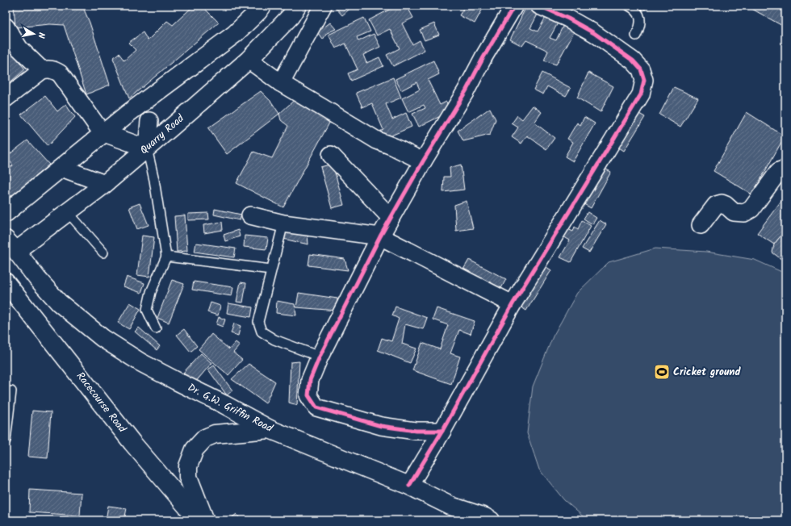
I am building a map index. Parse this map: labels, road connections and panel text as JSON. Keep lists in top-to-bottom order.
{
  "streets": {
    "main road": ["Quarry Road", "Racecourse Road", "Dr. G.W. Griffin Road"]
  },
  "crossings": [
    ["Quarry Road", "Dr. G.W. Griffin Road"]
  ],
  "places": {
    "sports": ["Cricket ground"]
  },
  "north": "right"
}
